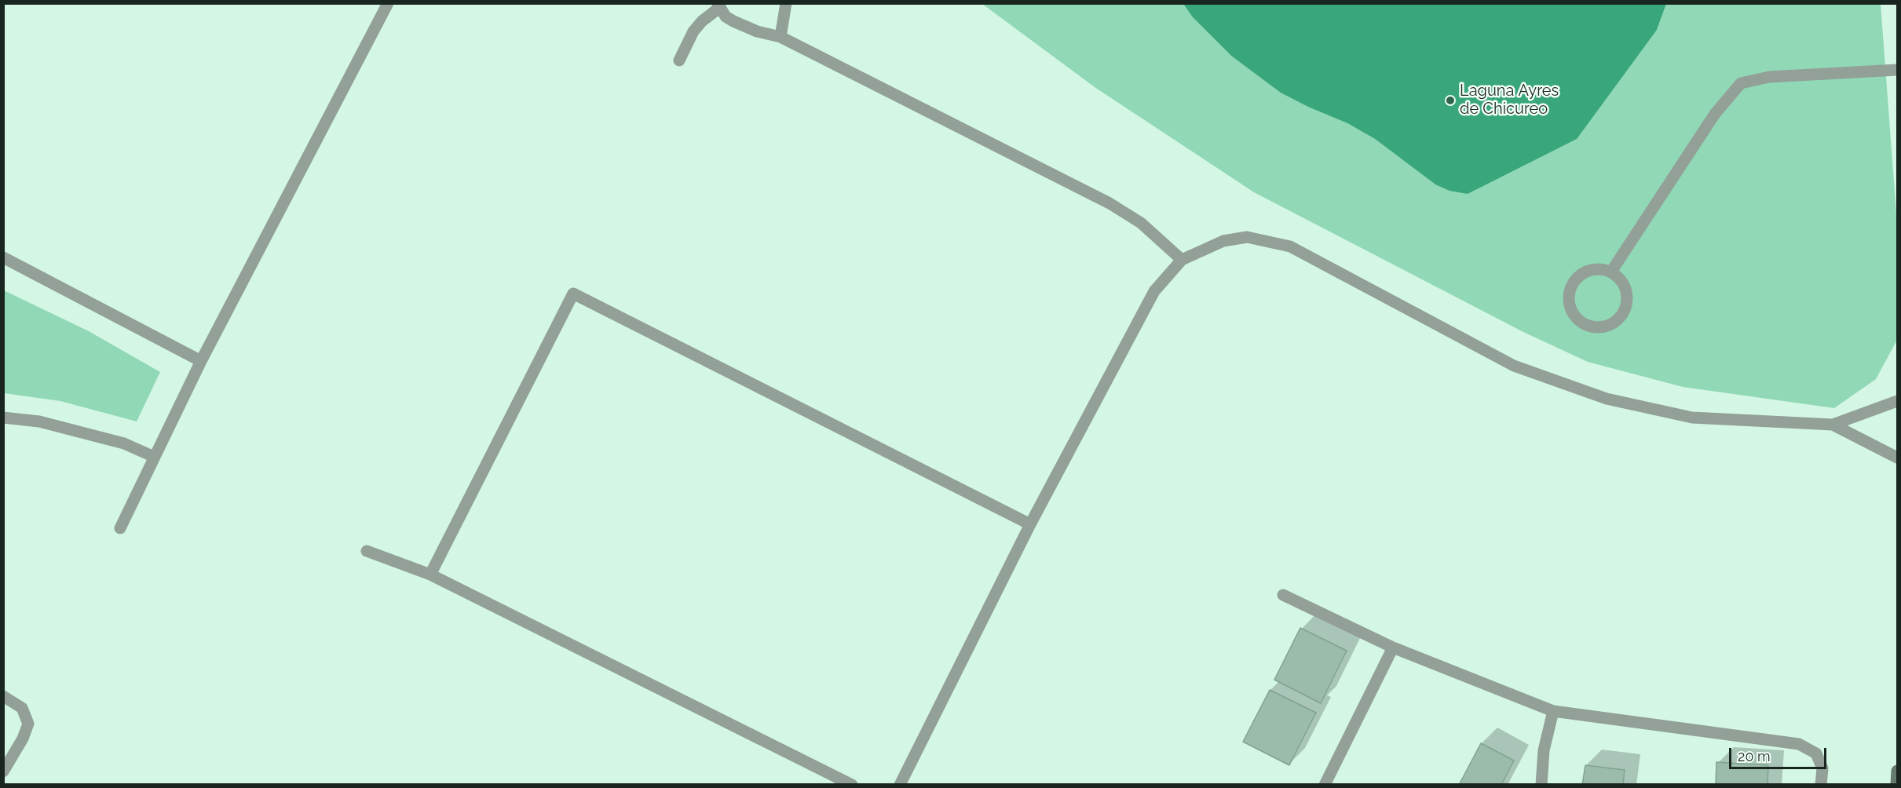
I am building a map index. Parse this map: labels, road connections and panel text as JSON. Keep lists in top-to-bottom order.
{
  "places": ["Laguna Ayres de Chicureo"],
  "scale_bar": "20 m"
}
